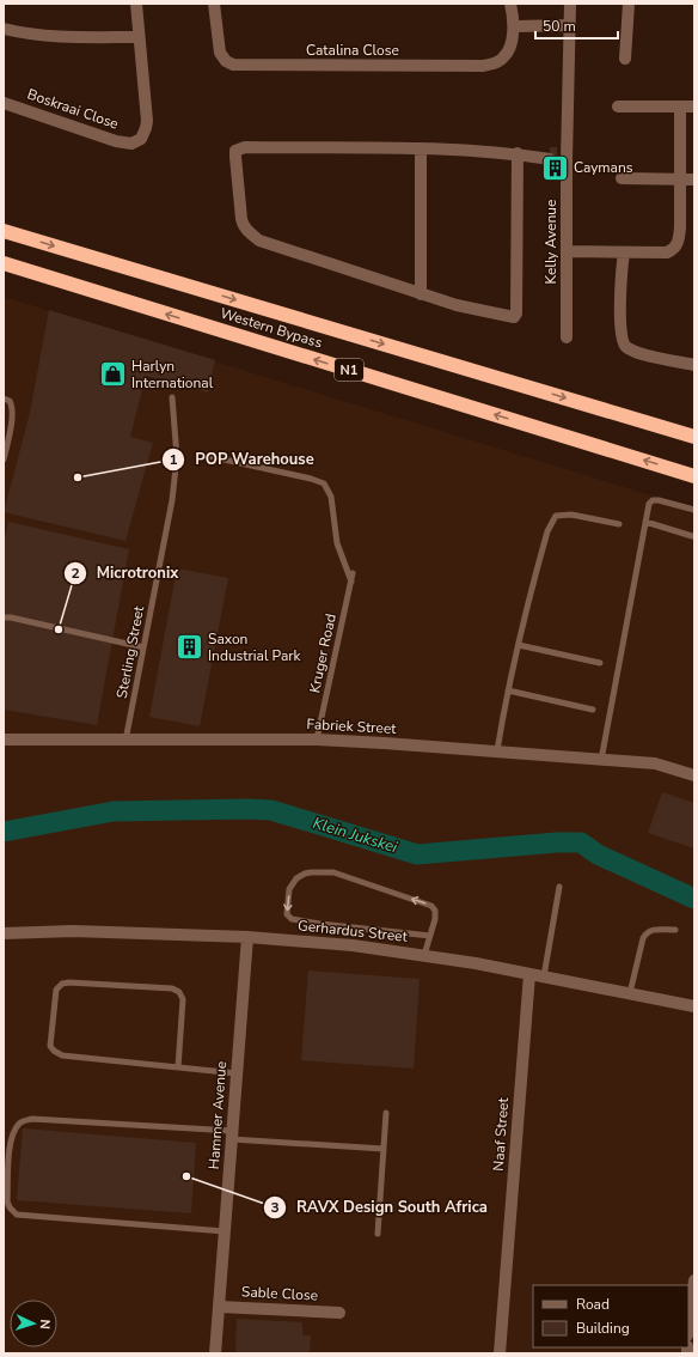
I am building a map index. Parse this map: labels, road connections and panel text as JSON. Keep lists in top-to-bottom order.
{
  "streets": {
    "highway": ["Western Bypass", "N1"],
    "street": [
      "Catalina Close",
      "Boskraai Close",
      "Kelly Avenue",
      "Fabriek Street",
      "Gerhardus Street",
      "Hammer Avenue",
      "Naaf Street",
      "Sable Close"
    ],
    "lane": ["Sterling Street", "Kruger Road"]
  },
  "crossings": [
    ["Sterling Street", "Fabriek Street"],
    ["Kruger Road", "Fabriek Street"],
    ["Gerhardus Street", "Hammer Avenue"],
    ["Gerhardus Street", "Naaf Street"],
    ["Hammer Avenue", "Sable Close"]
  ],
  "water": ["Klein Jukskei"],
  "places": {
    "building": ["Caymans", "Saxon Industrial Park"],
    "shop": ["Harlyn International"],
    "other": ["POP Warehouse", "Microtronix", "RAVX Design South Africa"]
  },
  "legend": ["Road", "Building"],
  "scale_bar": "50 m",
  "north": "right"
}
